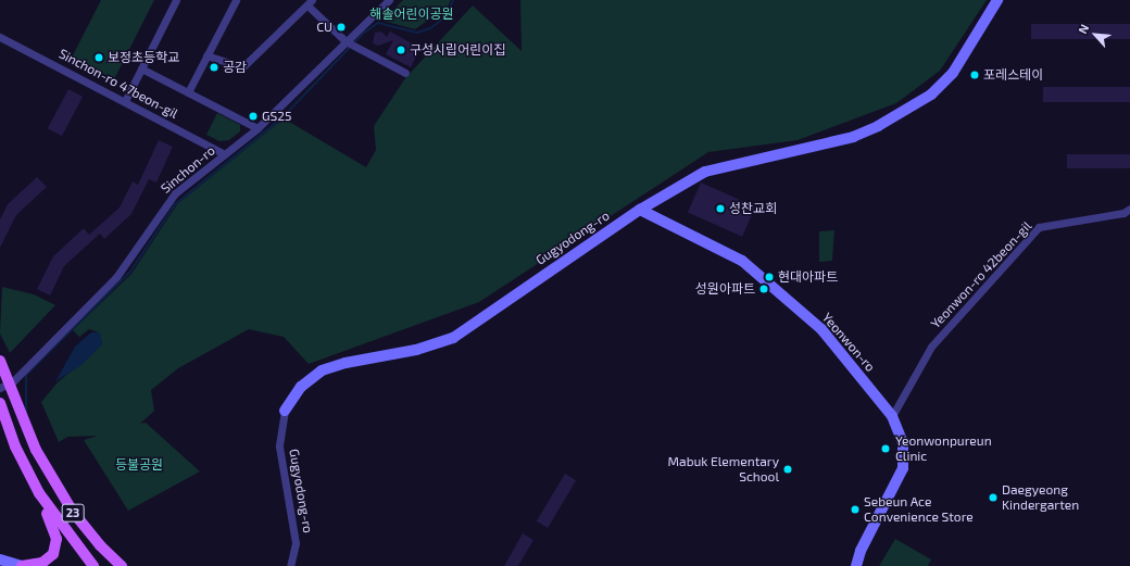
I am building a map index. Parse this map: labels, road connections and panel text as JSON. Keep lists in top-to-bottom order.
{
  "streets": {
    "main road": ["23"],
    "street": [
      "Sinchon-ro 47beon-gil",
      "Sinchon-ro",
      "Gugyodong-ro",
      "Yeonwon-ro 42beon-gil",
      "Yeonwon-ro"
    ]
  },
  "crossings": [
    ["Sinchon-ro 47beon-gil", "Sinchon-ro"],
    ["Gugyodong-ro", "Yeonwon-ro"],
    ["Yeonwon-ro 42beon-gil", "Yeonwon-ro"]
  ],
  "parks": ["해솔어린이공원", "등불공원"],
  "places": [
    "CU",
    "구성시립어린이집",
    "보정초등학교",
    "공감",
    "포레스테이",
    "GS25",
    "성찬교회",
    "현대아파트",
    "성원아파트",
    "Yeonwonpureun Clinic",
    "Mabuk Elementary School",
    "Daegyeong Kindergarten",
    "Sebeun Ace Convenience Store"
  ],
  "north": "top left"
}
